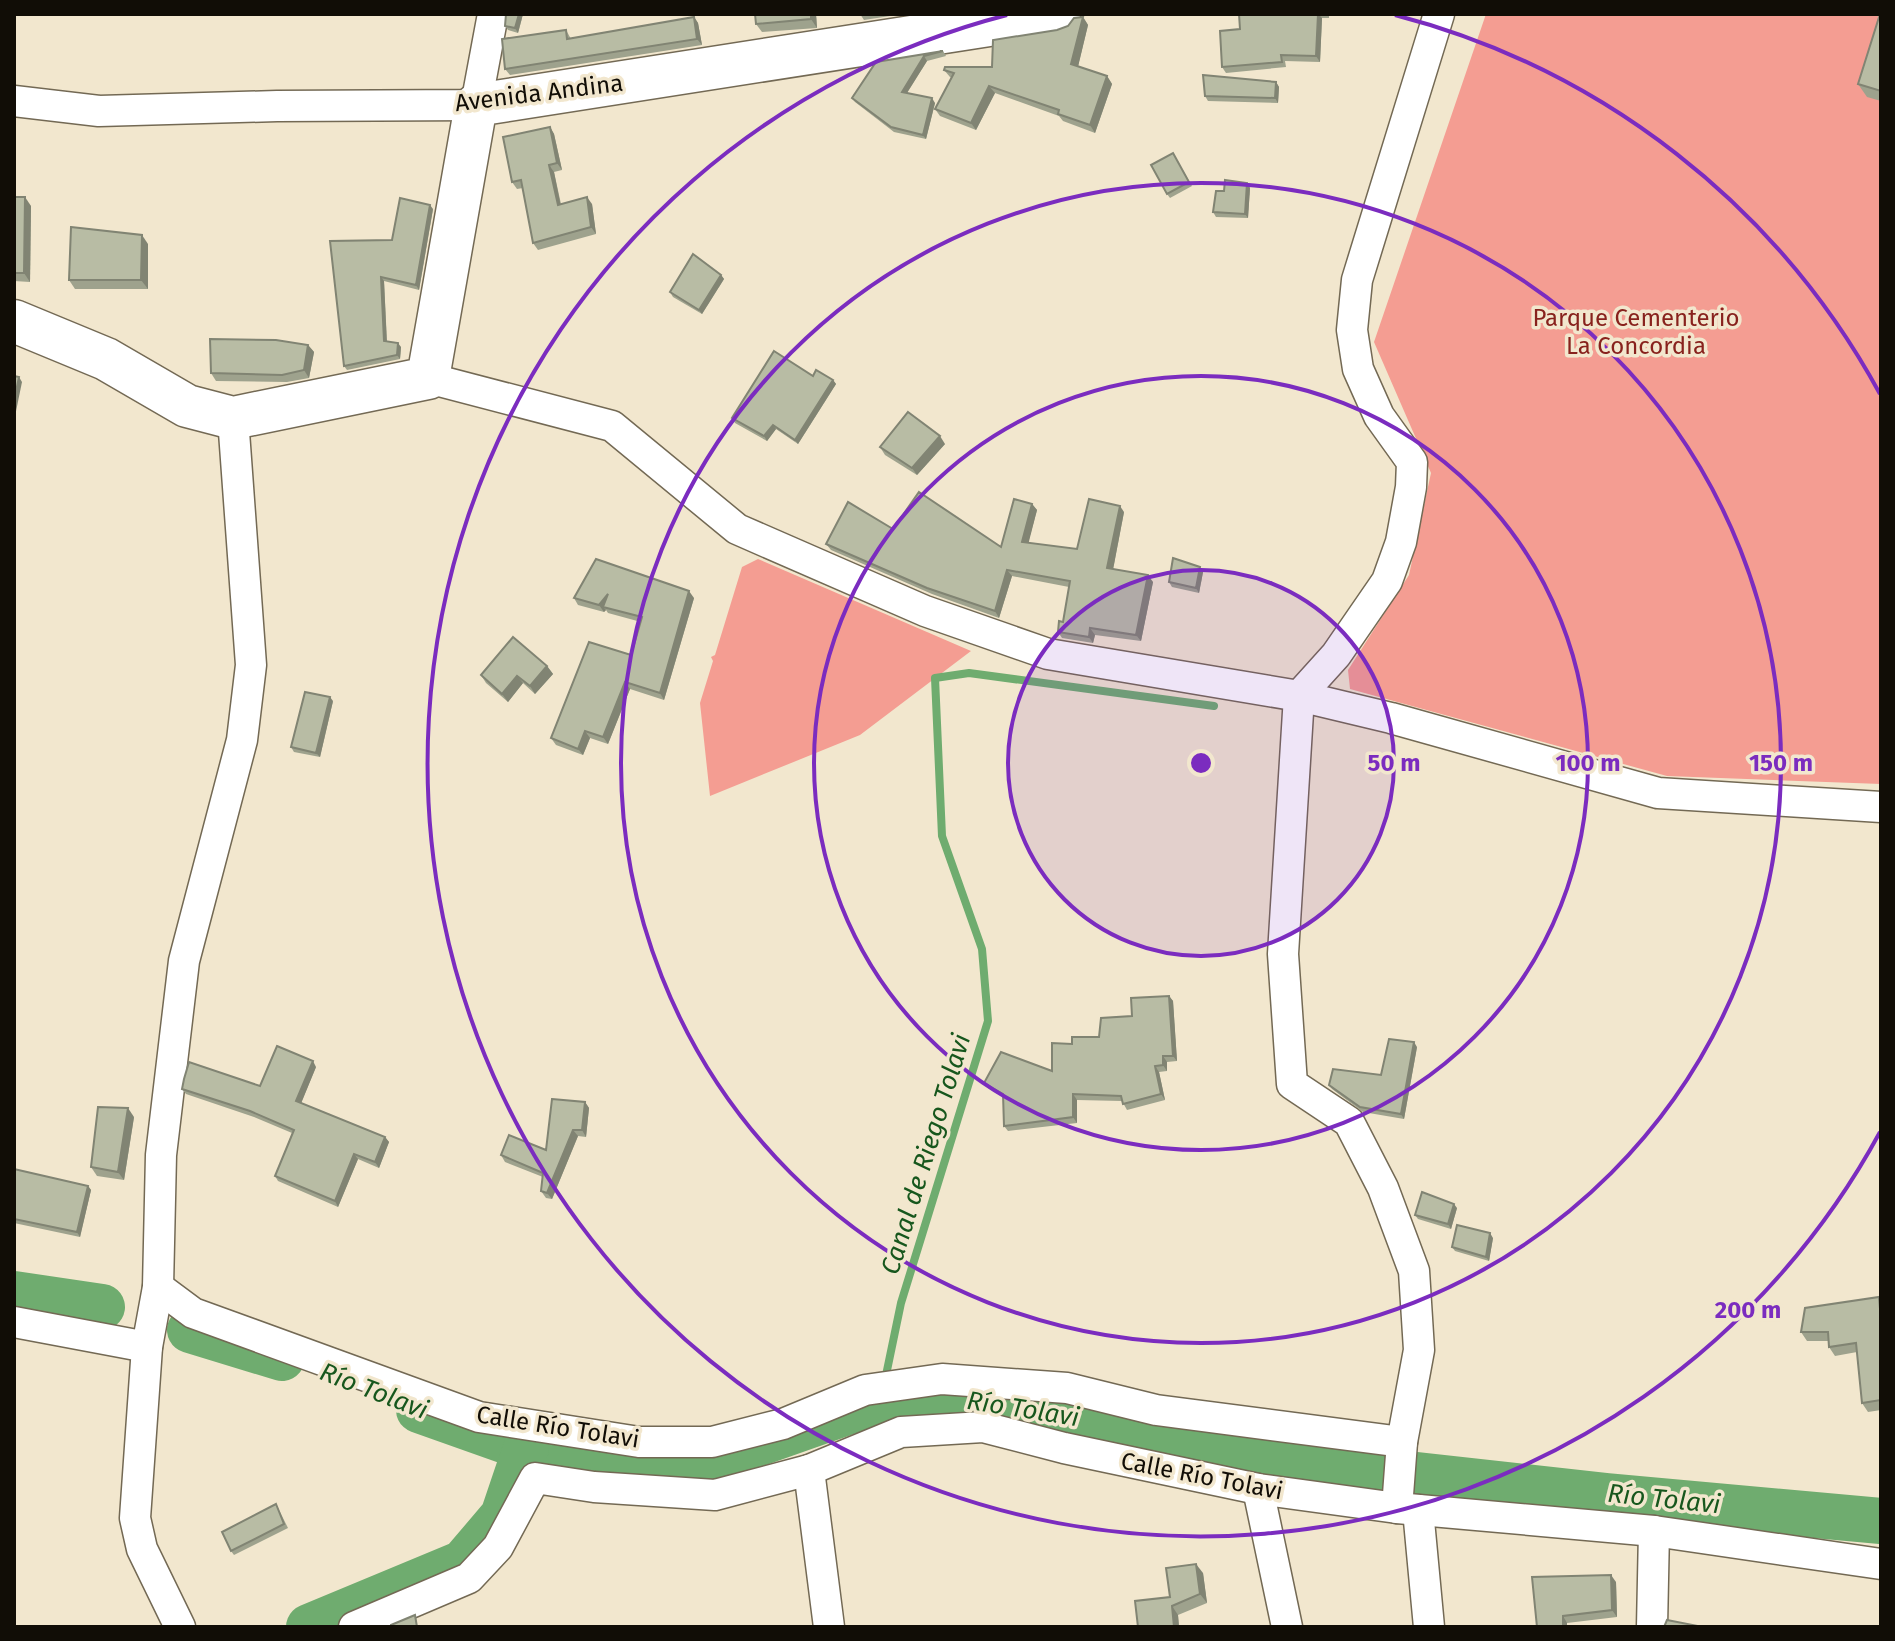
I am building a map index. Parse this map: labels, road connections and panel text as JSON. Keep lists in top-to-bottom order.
{
  "streets": {
    "street": ["Avenida Andina", "Calle Río Tolavi"]
  },
  "water": ["Canal de Riego Tolavi", "Río Tolavi"],
  "parks": ["Parque Cementerio La Concordia"],
  "rings": [
    "50 m",
    "100 m",
    "150 m",
    "200 m"
  ]
}
